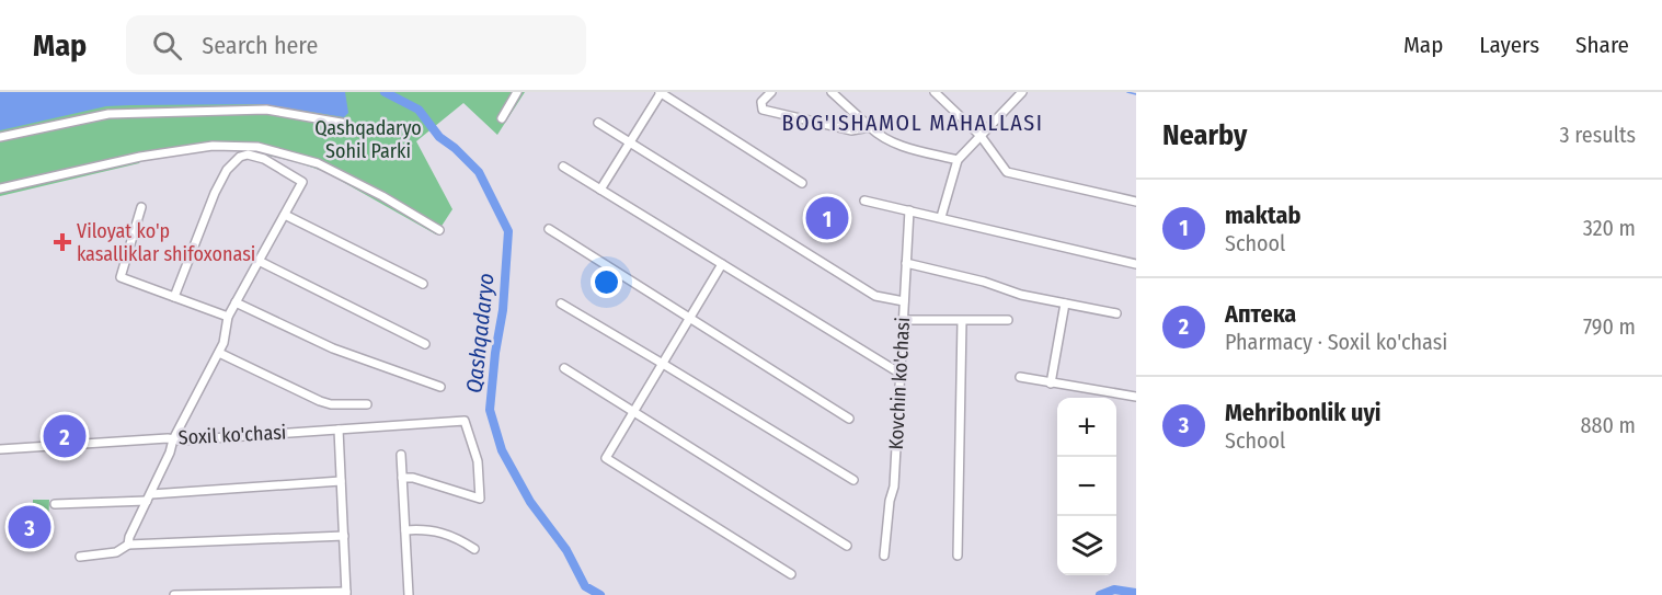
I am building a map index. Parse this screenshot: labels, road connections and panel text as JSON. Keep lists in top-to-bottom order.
{
  "streets": {
    "street": ["Kovchin ko'chasi", "Soxil ko'chasi"]
  },
  "districts": ["BOG'ISHAMOL MAHALLASI"],
  "water": ["Qashqadaryo"],
  "parks": ["Qashqadaryo Sohil Parki"],
  "places": {
    "health": ["Viloyat ko'p kasalliklar shifoxonasi"]
  },
  "page": {
    "header": "Map",
    "search": "Search here",
    "nav": ["Map", "Layers", "Share"],
    "heading": ["Nearby", "3 results"],
    "list": [
      {
        "mark": "1",
        "name": "maktab",
        "note": "School",
        "value": "320 m"
      },
      {
        "mark": "2",
        "name": "Аптека",
        "note": "Pharmacy · Soxil ko'chasi",
        "value": "790 m"
      },
      {
        "mark": "3",
        "name": "Mehribonlik uyi",
        "note": "School",
        "value": "880 m"
      }
    ],
    "pins": ["1", "2", "3"],
    "map_buttons": ["+", "−"]
  }
}
